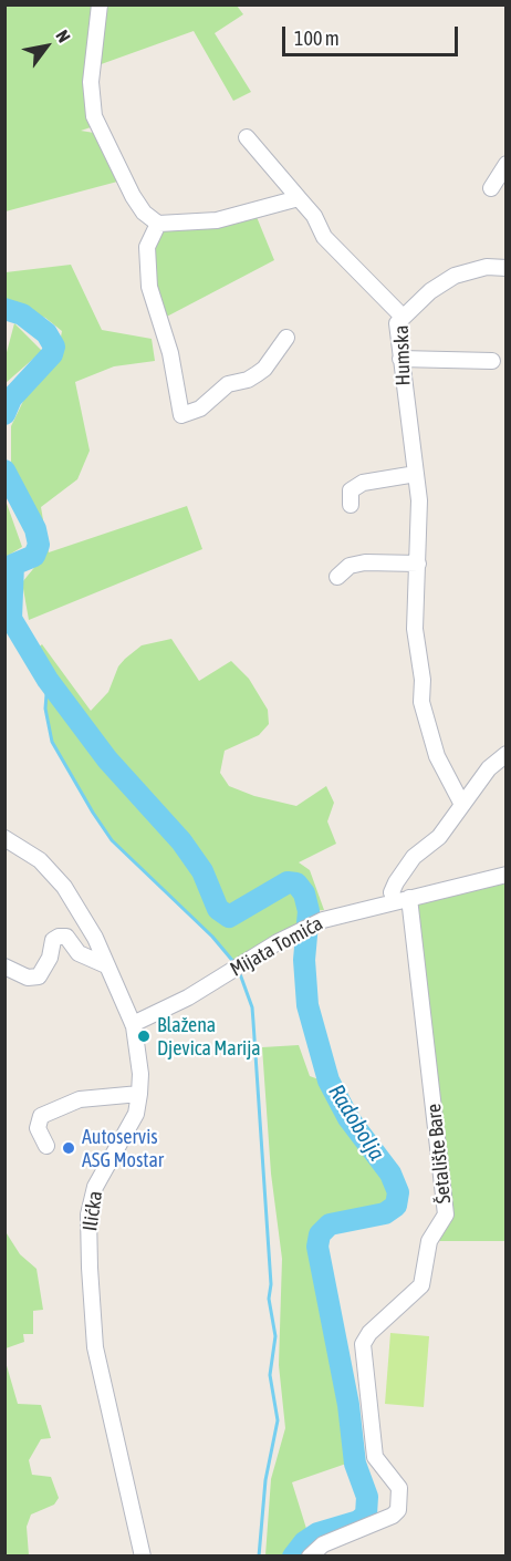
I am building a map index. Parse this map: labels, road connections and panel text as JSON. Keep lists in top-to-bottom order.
{
  "streets": {
    "street": [
      "Humska",
      "Mijata Tomića",
      "Šetalište Bare",
      "Ilićka"
    ]
  },
  "crossings": [
    ["Mijata Tomića", "Šetalište Bare"],
    ["Mijata Tomića", "Ilićka"]
  ],
  "water": ["Radobolja"],
  "places": ["Blažena Djevica Marija", "Autoservis ASG Mostar"],
  "scale_bar": "100 m",
  "north": "top right"
}
